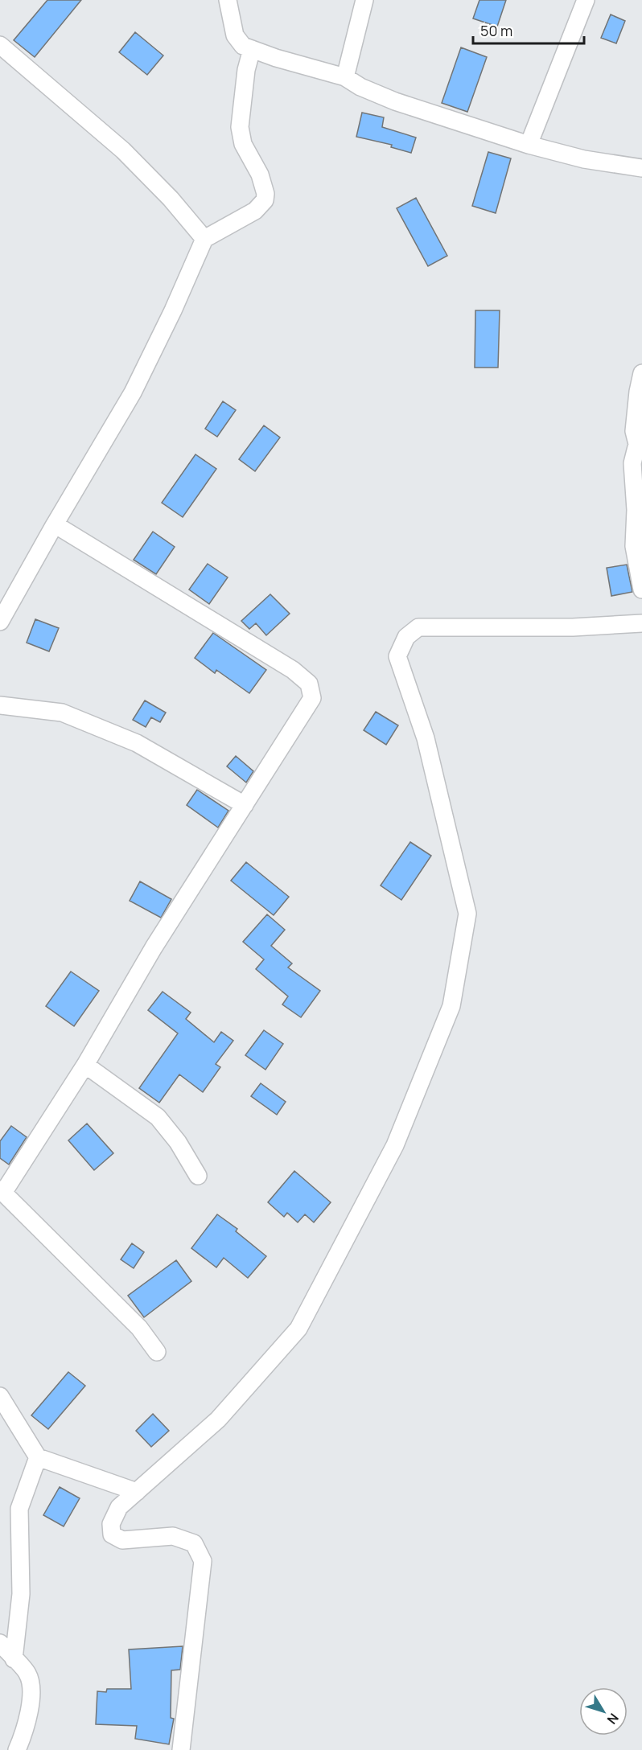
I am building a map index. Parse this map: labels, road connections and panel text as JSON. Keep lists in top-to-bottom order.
{
  "scale_bar": "50 m",
  "north": "bottom right"
}
